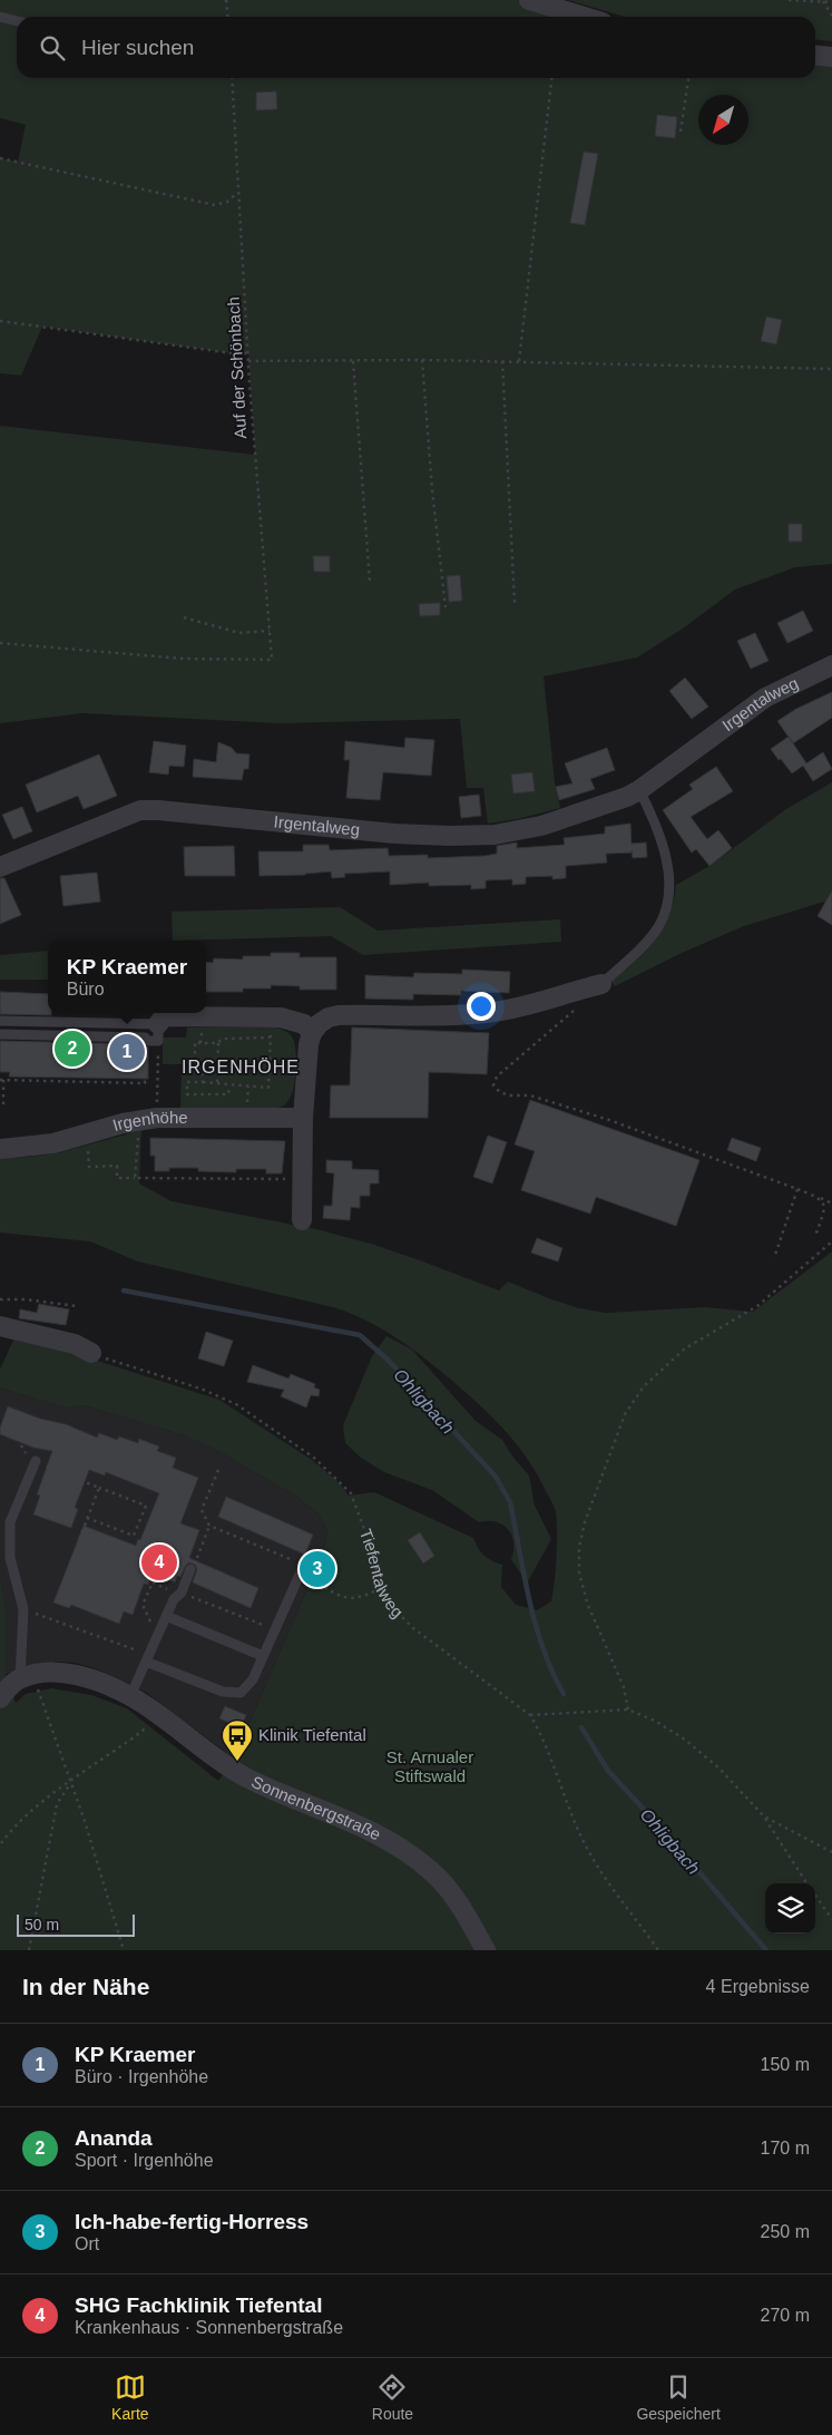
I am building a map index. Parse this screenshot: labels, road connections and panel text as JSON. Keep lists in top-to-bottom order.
{
  "streets": {
    "street": ["Irgentalweg", "Irgenhöhe", "Sonnenbergstraße"],
    "path": ["Auf der Schönbach", "Tiefentalweg"]
  },
  "districts": ["IRGENHÖHE"],
  "water": ["Ohligbach"],
  "parks": ["St. Arnualer Stiftswald"],
  "places": {
    "bus stop": ["Klinik Tiefental"]
  },
  "scale_bar": "50 m",
  "north": "bottom left",
  "page": {
    "search": "Hier suchen",
    "popup": ["KP Kraemer", "Büro"],
    "pins": [
      "2",
      "1",
      "4",
      "3"
    ],
    "scale": "50 m",
    "heading": ["In der Nähe", "4 Ergebnisse"],
    "list": [
      {
        "mark": "1",
        "name": "KP Kraemer",
        "note": "Büro · Irgenhöhe",
        "value": "150 m"
      },
      {
        "mark": "2",
        "name": "Ananda",
        "note": "Sport · Irgenhöhe",
        "value": "170 m"
      },
      {
        "mark": "3",
        "name": "Ich-habe-fertig-Horress",
        "note": "Ort",
        "value": "250 m"
      },
      {
        "mark": "4",
        "name": "SHG Fachklinik Tiefental",
        "note": "Krankenhaus · Sonnenbergstraße",
        "value": "270 m"
      }
    ],
    "nav": ["Karte", "Route", "Gespeichert"]
  }
}
